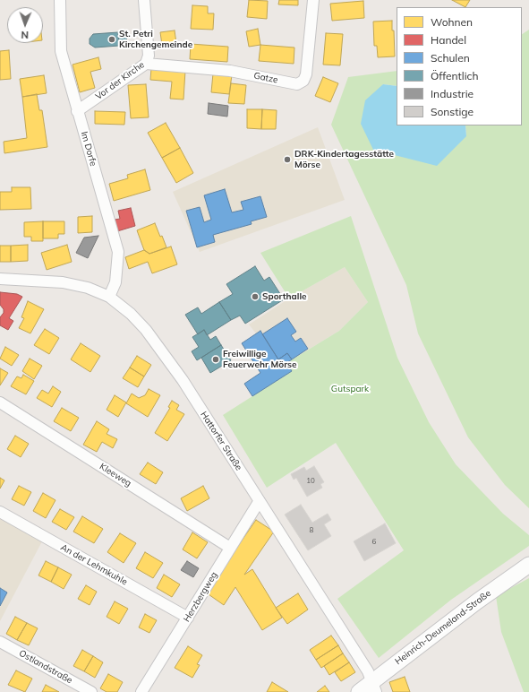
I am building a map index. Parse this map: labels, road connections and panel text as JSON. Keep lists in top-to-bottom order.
{
  "streets": {
    "street": [
      "Gatze",
      "Vor der Kirche",
      "Im Dorfe",
      "Hattorfer Straße",
      "Kleeweg",
      "An der Lehmkuhle",
      "Herzbergweg",
      "Heinrich-Deumeland-Straße",
      "Ostlandstraße"
    ]
  },
  "crossings": [
    ["Gatze", "Vor der Kirche"],
    ["Vor der Kirche", "Im Dorfe"],
    ["Im Dorfe", "Hattorfer Straße"],
    ["Hattorfer Straße", "Herzbergweg"],
    ["Hattorfer Straße", "Heinrich-Deumeland-Straße"],
    ["Kleeweg", "Herzbergweg"],
    ["An der Lehmkuhle", "Herzbergweg"]
  ],
  "parks": ["Gutspark"],
  "places": [
    "St. Petri Kirchengemeinde",
    "DRK-Kindertagesstätte Mörse",
    "Sporthalle",
    "Freiwillige Feuerwehr Mörse"
  ],
  "house_numbers": ["10", "8", "6"],
  "legend": [
    "Wohnen",
    "Handel",
    "Schulen",
    "Öffentlich",
    "Industrie",
    "Sonstige"
  ],
  "north": "bottom"
}
